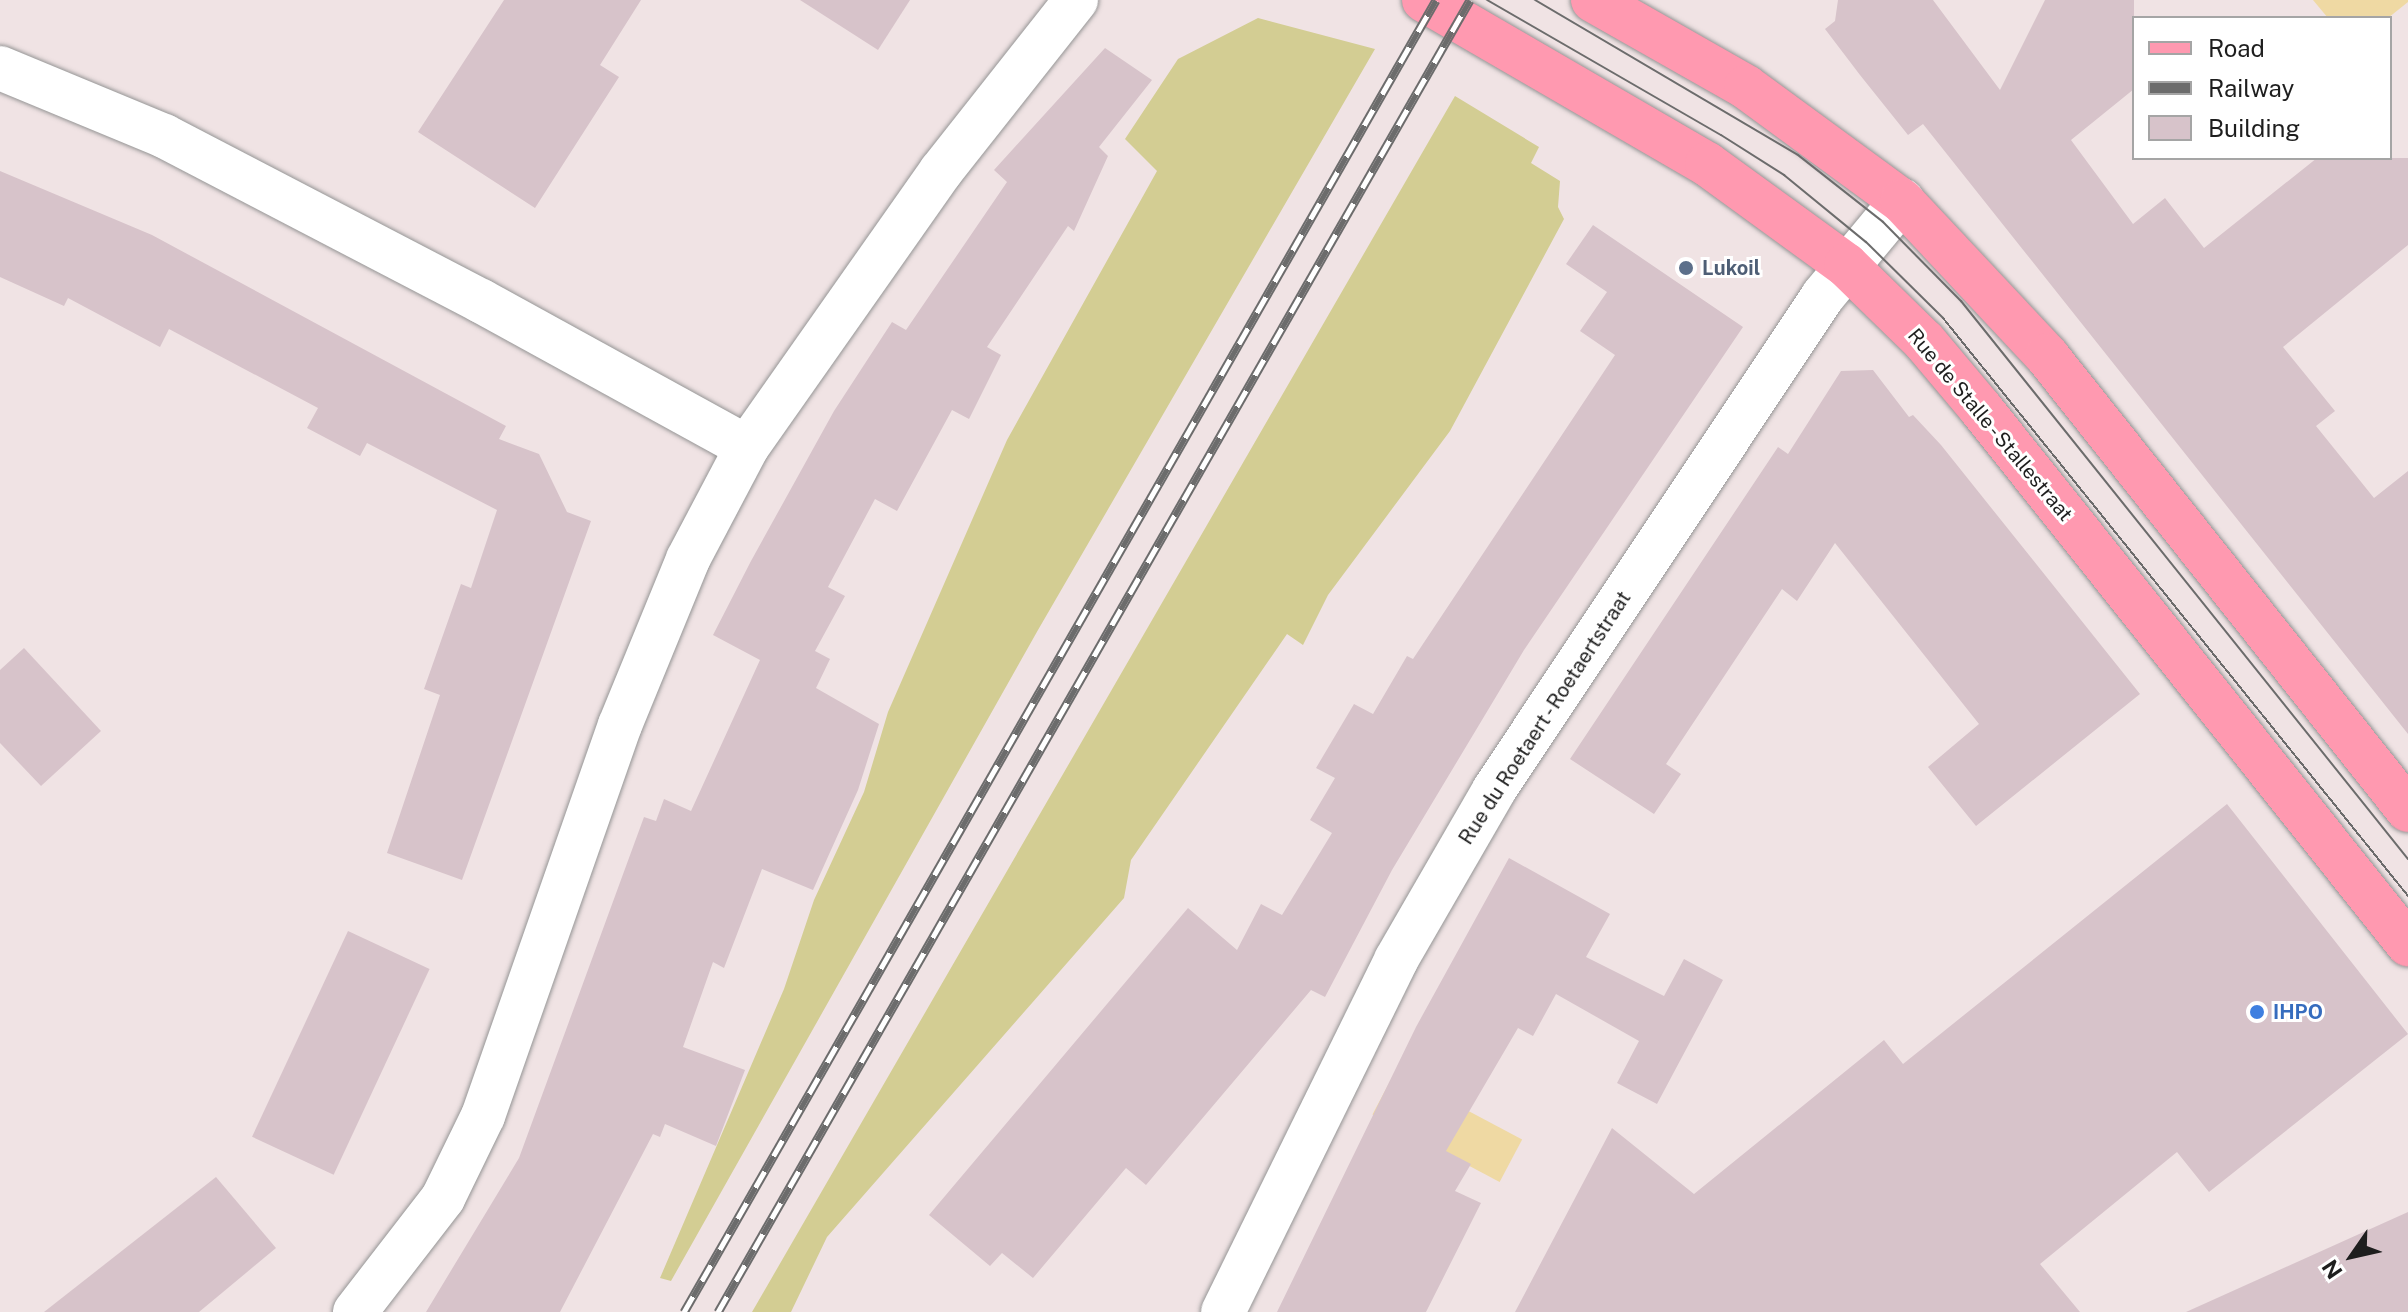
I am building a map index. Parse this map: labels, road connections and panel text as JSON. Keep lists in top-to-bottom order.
{
  "streets": {
    "main road": ["Rue de Stalle - Stallestraat"],
    "street": ["Rue du Roetaert - Roetaertstraat"]
  },
  "crossings": [
    ["Rue de Stalle - Stallestraat", "Rue du Roetaert - Roetaertstraat"]
  ],
  "places": ["Lukoil", "IHPO"],
  "legend": ["Road", "Railway", "Building"],
  "north": "bottom left"
}
